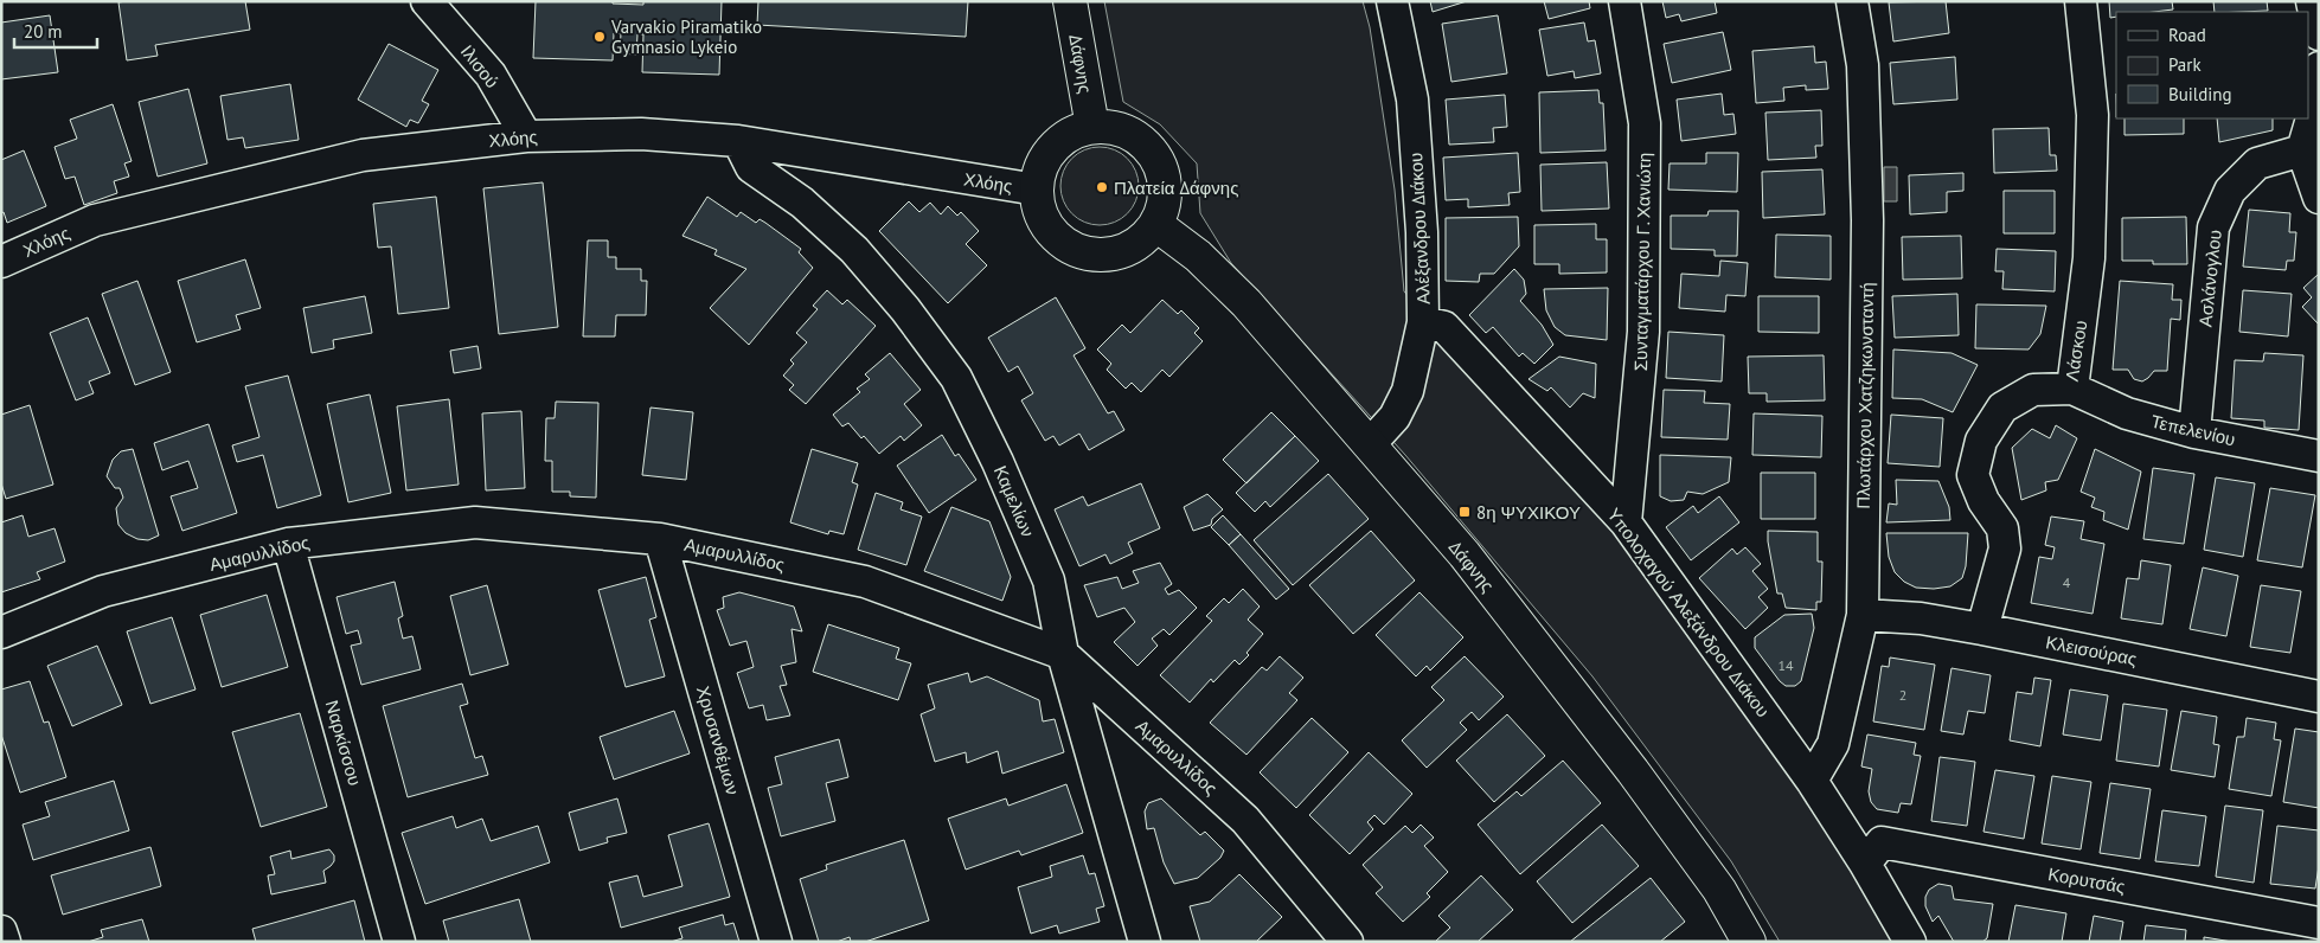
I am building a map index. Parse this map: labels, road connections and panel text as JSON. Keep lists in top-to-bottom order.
{
  "streets": {
    "main road": ["Δάφνης"],
    "street": [
      "Ιλισού",
      "Χλόης",
      "Αλέξανδρου Διάκου",
      "Συνταγματάρχου Γ. Χανιώτη",
      "Ασλάνογλου",
      "Λάσκου",
      "Πλωτάρχου Χατζηκωνσταντή",
      "Τεπελενίου",
      "Καμελίων",
      "Αμαρυλλίδος",
      "Υπολοχαγού Αλεξάνδρου Διάκου",
      "Κλεισούρας",
      "Χρυσανθέμων",
      "Ναρκίσσου",
      "Κορυτσάς"
    ]
  },
  "crossings": [
    ["Δάφνης", "Χλόης"],
    ["Δάφνης", "Αλέξανδρου Διάκου"],
    ["Ιλισού", "Χλόης"],
    ["Χλόης", "Καμελίων"],
    ["Αλέξανδρου Διάκου", "Υπολοχαγού Αλεξάνδρου Διάκου"],
    ["Συνταγματάρχου Γ. Χανιώτη", "Υπολοχαγού Αλεξάνδρου Διάκου"],
    ["Ασλάνογλου", "Τεπελενίου"],
    ["Λάσκου", "Τεπελενίου"],
    ["Λάσκου", "Κλεισούρας"],
    ["Πλωτάρχου Χατζηκωνσταντή", "Υπολοχαγού Αλεξάνδρου Διάκου"],
    ["Πλωτάρχου Χατζηκωνσταντή", "Κλεισούρας"],
    ["Καμελίων", "Αμαρυλλίδος"],
    ["Αμαρυλλίδος", "Χρυσανθέμων"],
    ["Αμαρυλλίδος", "Ναρκίσσου"],
    ["Υπολοχαγού Αλεξάνδρου Διάκου", "Κορυτσάς"]
  ],
  "places": {
    "other": ["Varvakio Piramatiko Gymnasio Lykeio", "Πλατεία Δάφνης"],
    "transit": ["8η ΨΥΧΙΚΟΥ"]
  },
  "house_numbers": ["4", "14", "2"],
  "legend": ["Road", "Park", "Building"],
  "scale_bar": "20 m"
}
